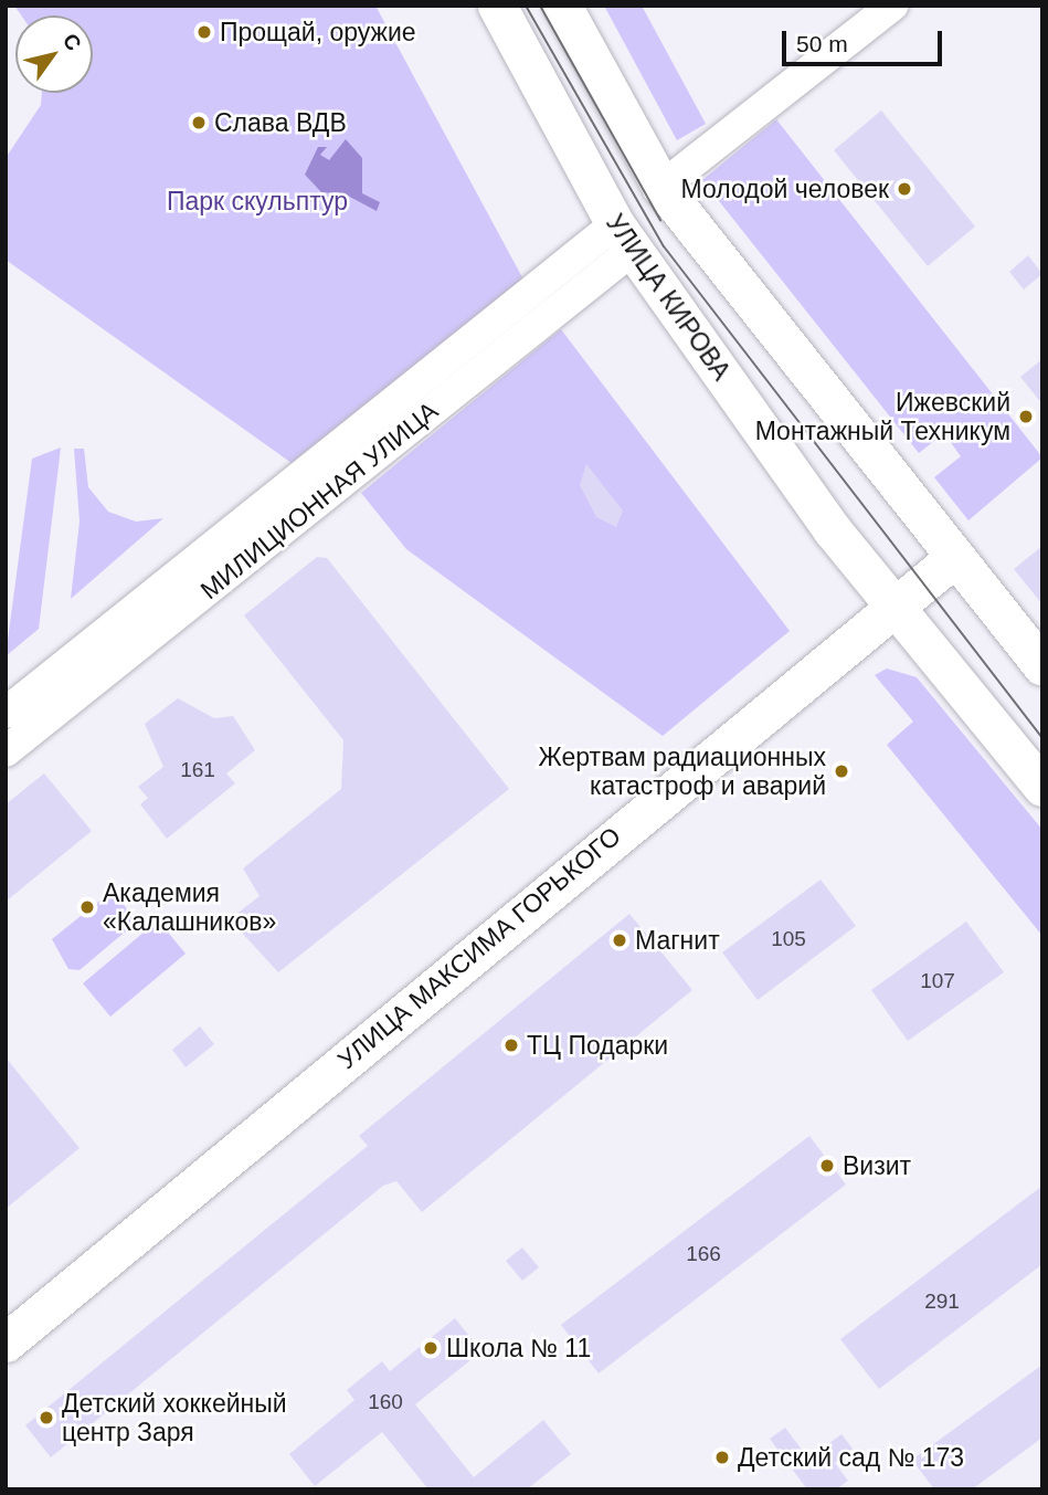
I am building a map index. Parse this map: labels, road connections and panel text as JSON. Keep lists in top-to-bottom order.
{
  "streets": {
    "main road": ["УЛИЦА КИРОВА", "УЛИЦА МАКСИМА ГОРЬКОГО"],
    "street": ["МИЛИЦИОННАЯ УЛИЦА"]
  },
  "crossings": [
    ["УЛИЦА КИРОВА", "МИЛИЦИОННАЯ УЛИЦА"],
    ["УЛИЦА КИРОВА", "УЛИЦА МАКСИМА ГОРЬКОГО"]
  ],
  "parks": ["Парк скульптур"],
  "places": [
    "Прощай, оружие",
    "Слава ВДВ",
    "Молодой человек",
    "Ижевский Монтажный Техникум",
    "Жертвам радиационных катастроф и аварий",
    "Академия «Калашников»",
    "Магнит",
    "ТЦ Подарки",
    "Визит",
    "Школа № 11",
    "Детский хоккейный центр Заря",
    "Детский сад № 173"
  ],
  "house_numbers": [
    "161",
    "105",
    "107",
    "166",
    "291",
    "160"
  ],
  "scale_bar": "50 m",
  "north": "top right"
}
